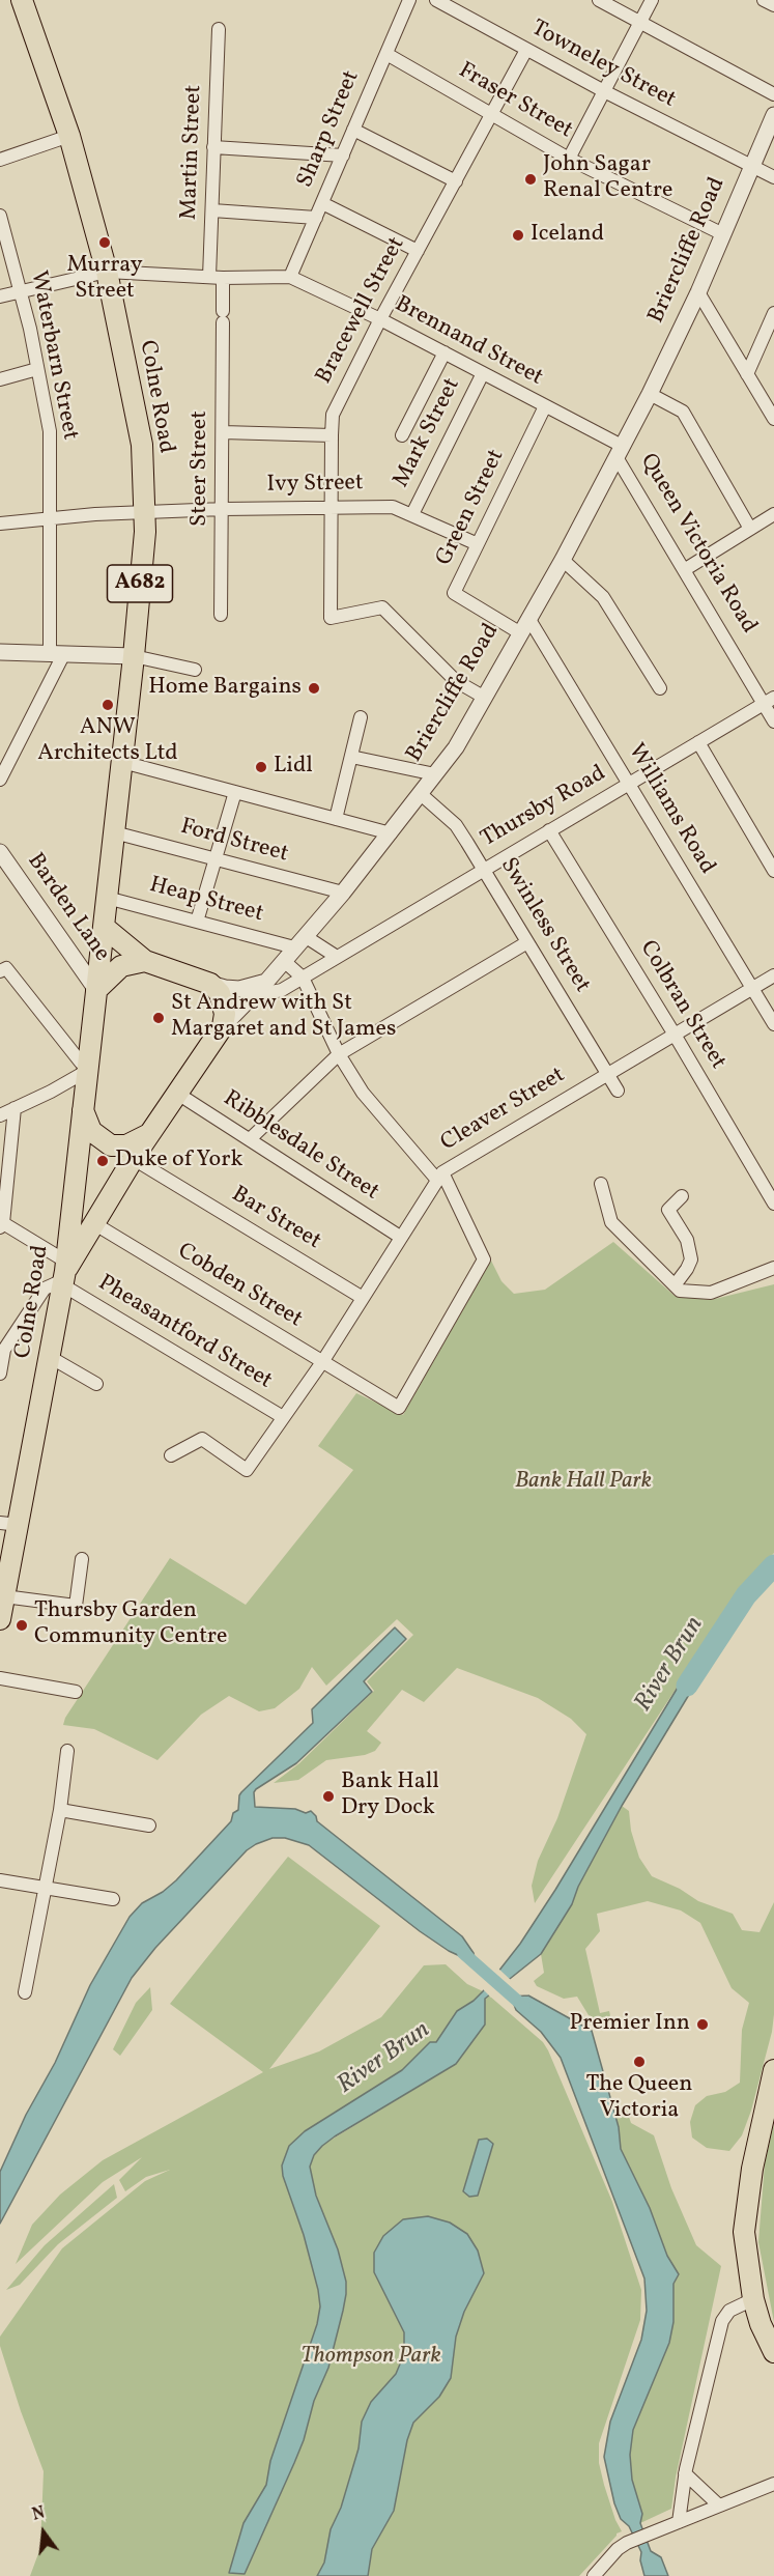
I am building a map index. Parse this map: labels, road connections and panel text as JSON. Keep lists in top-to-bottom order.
{
  "streets": {
    "main road": ["Briercliffe Road", "Colne Road", "A682"],
    "street": [
      "Towneley Street",
      "Fraser Street",
      "Sharp Street",
      "Martin Street",
      "Bracewell Street",
      "Brennand Street",
      "Waterbarn Street",
      "Mark Street",
      "Steer Street",
      "Ivy Street",
      "Green Street",
      "Queen Victoria Road",
      "Thursby Road",
      "Williams Road",
      "Ford Street",
      "Heap Street",
      "Barden Lane",
      "Swinless Street",
      "Colbran Street",
      "Cleaver Street",
      "Ribblesdale Street",
      "Bar Street",
      "Cobden Street",
      "Pheasantford Street"
    ]
  },
  "crossings": [
    ["Towneley Street", "Briercliffe Road"],
    ["Towneley Street", "Bracewell Street"],
    ["Fraser Street", "Sharp Street"],
    ["Fraser Street", "Briercliffe Road"],
    ["Fraser Street", "Bracewell Street"],
    ["Sharp Street", "Brennand Street"],
    ["Martin Street", "Brennand Street"],
    ["Briercliffe Road", "Bracewell Street"],
    ["Briercliffe Road", "Brennand Street"],
    ["Briercliffe Road", "Colne Road"],
    ["Briercliffe Road", "Green Street"],
    ["Briercliffe Road", "Queen Victoria Road"],
    ["Briercliffe Road", "Thursby Road"],
    ["Briercliffe Road", "Williams Road"],
    ["Briercliffe Road", "Ford Street"],
    ["Briercliffe Road", "Heap Street"],
    ["Briercliffe Road", "Swinless Street"],
    ["Briercliffe Road", "Ribblesdale Street"],
    ["Briercliffe Road", "Bar Street"],
    ["Briercliffe Road", "Cobden Street"],
    ["Briercliffe Road", "Pheasantford Street"],
    ["Bracewell Street", "Brennand Street"],
    ["Bracewell Street", "Ivy Street"],
    ["Brennand Street", "Colne Road"],
    ["Brennand Street", "Mark Street"],
    ["Brennand Street", "Steer Street"],
    ["Brennand Street", "Green Street"],
    ["Brennand Street", "Queen Victoria Road"],
    ["Waterbarn Street", "Ivy Street"],
    ["Colne Road", "Ivy Street"],
    ["Colne Road", "Ford Street"],
    ["Colne Road", "Heap Street"],
    ["Colne Road", "Barden Lane"],
    ["Colne Road", "Pheasantford Street"],
    ["Mark Street", "Ivy Street"],
    ["Steer Street", "Ivy Street"],
    ["Ivy Street", "Green Street"],
    ["Queen Victoria Road", "Thursby Road"],
    ["Thursby Road", "Williams Road"],
    ["Thursby Road", "Swinless Street"],
    ["Thursby Road", "Colbran Street"],
    ["Williams Road", "Cleaver Street"],
    ["Swinless Street", "Cleaver Street"],
    ["Colbran Street", "Cleaver Street"],
    ["Cleaver Street", "Ribblesdale Street"],
    ["Cleaver Street", "Bar Street"],
    ["Cleaver Street", "Cobden Street"],
    ["Cleaver Street", "Pheasantford Street"]
  ],
  "water": ["River Brun"],
  "parks": ["Bank Hall Park", "Thompson Park"],
  "places": [
    "John Sagar Renal Centre",
    "Iceland",
    "Murray Street",
    "Home Bargains",
    "ANW Architects Ltd",
    "Lidl",
    "St Andrew with St Margaret and St James",
    "Duke of York",
    "Thursby Garden Community Centre",
    "Bank Hall Dry Dock",
    "Premier Inn",
    "The Queen Victoria"
  ],
  "north": "top"
}
